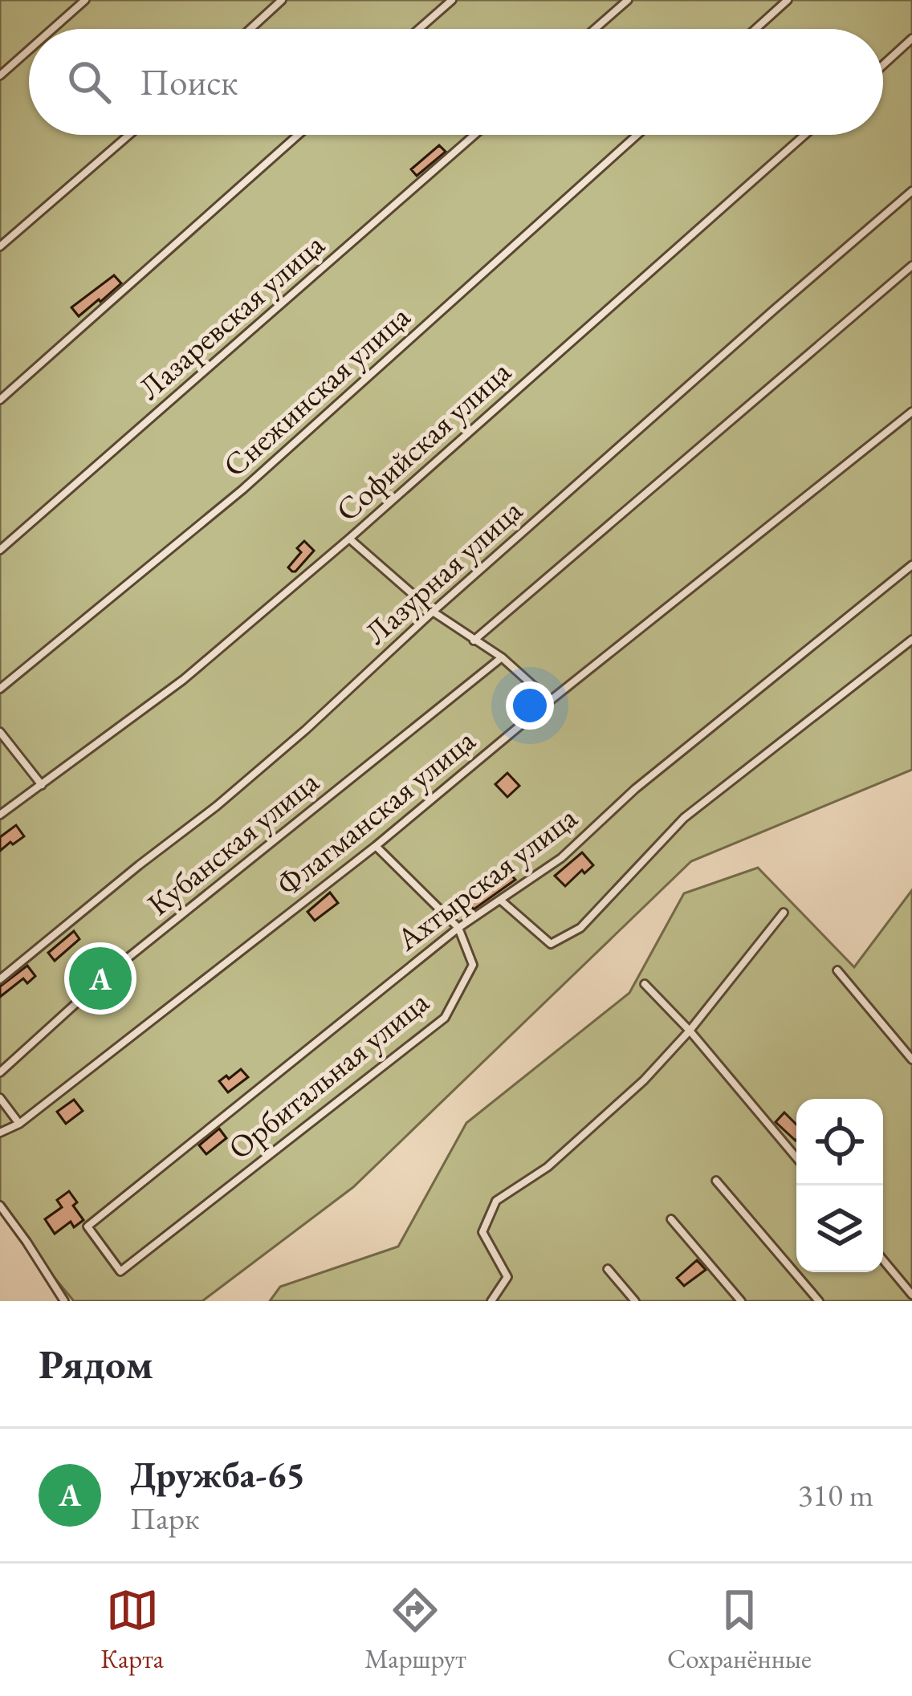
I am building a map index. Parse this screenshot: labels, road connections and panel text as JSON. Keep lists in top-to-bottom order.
{
  "streets": {
    "lane": [
      "Лазаревская улица",
      "Снежинская улица",
      "Софийская улица",
      "Лазурная улица",
      "Флагманская улица",
      "Кубанская улица",
      "Ахтырская улица",
      "Орбитальная улица"
    ]
  },
  "crossings": [
    ["Ахтырская улица", "Орбитальная улица"]
  ],
  "page": {
    "search": "Поиск",
    "pins": "A",
    "heading": "Рядом",
    "list": [
      {
        "mark": "A",
        "name": "Дружба-65",
        "note": "Парк",
        "value": "310 m"
      }
    ],
    "nav": ["Карта", "Маршрут", "Сохранённые"]
  }
}
